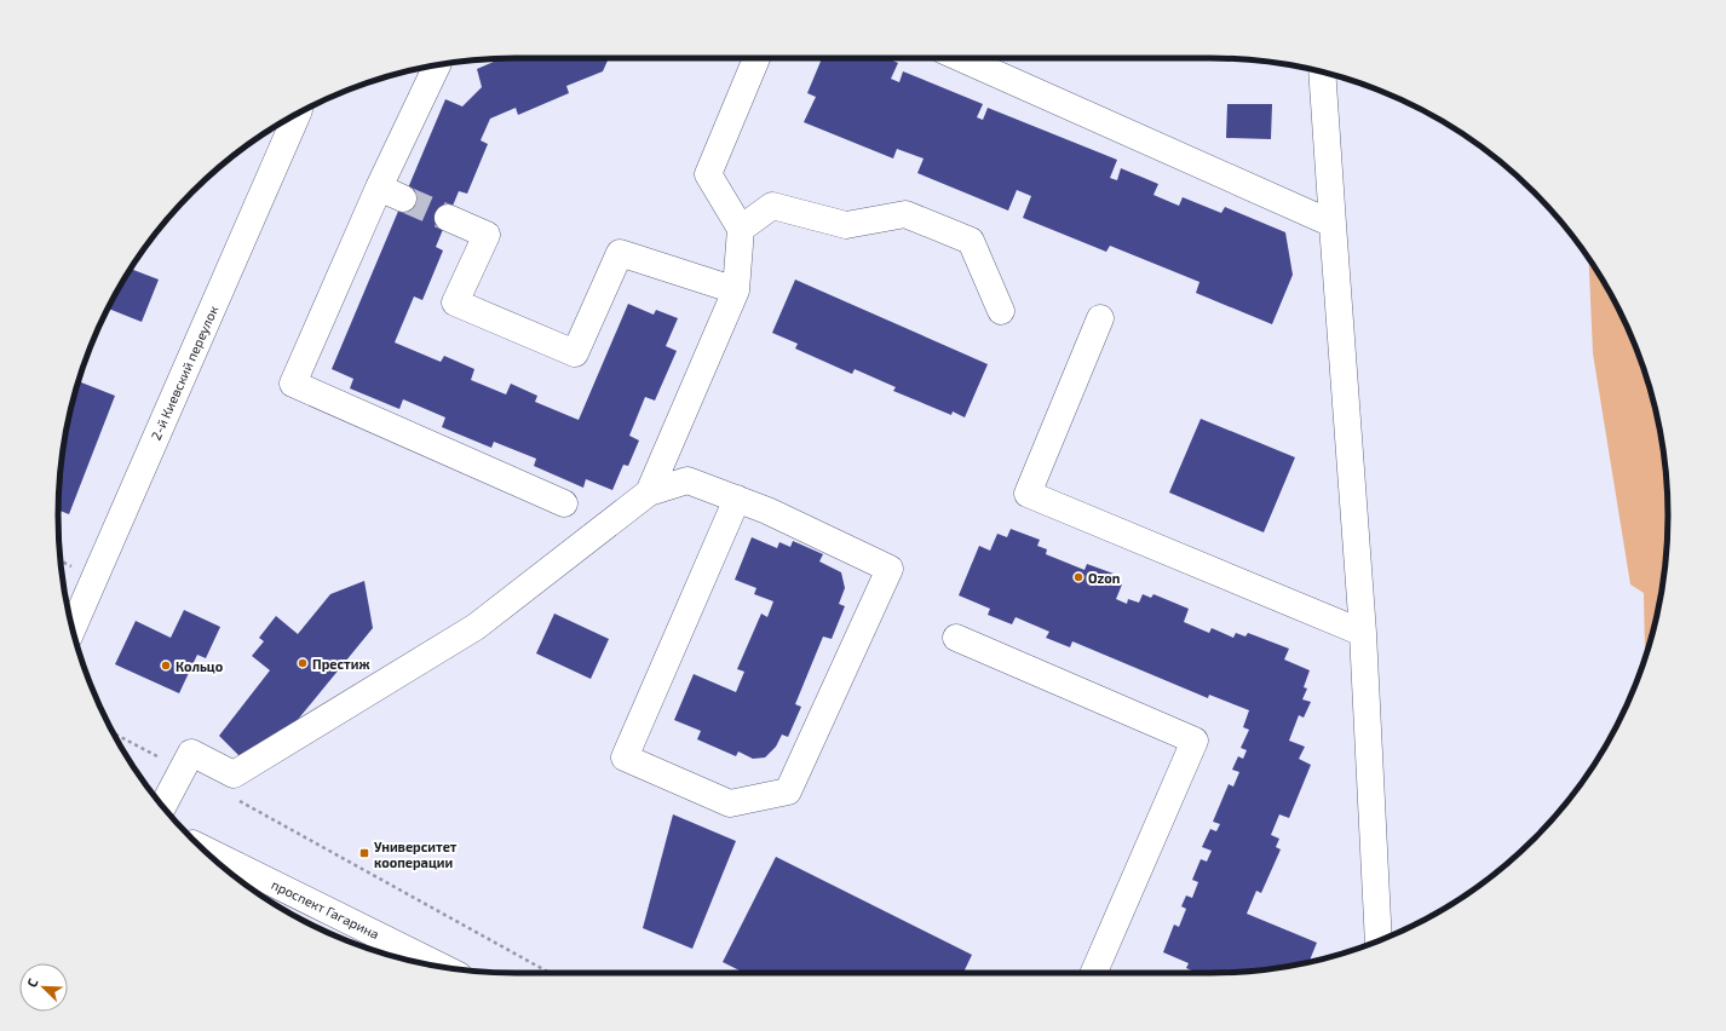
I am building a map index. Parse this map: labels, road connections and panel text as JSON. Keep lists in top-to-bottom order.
{
  "streets": {
    "street": ["2-й Киевский переулок", "проспект Гагарина"]
  },
  "places": {
    "other": ["Ozon", "Престиж", "Кольцо"],
    "transit": ["Университет кооперации"]
  },
  "north": "top left"
}
